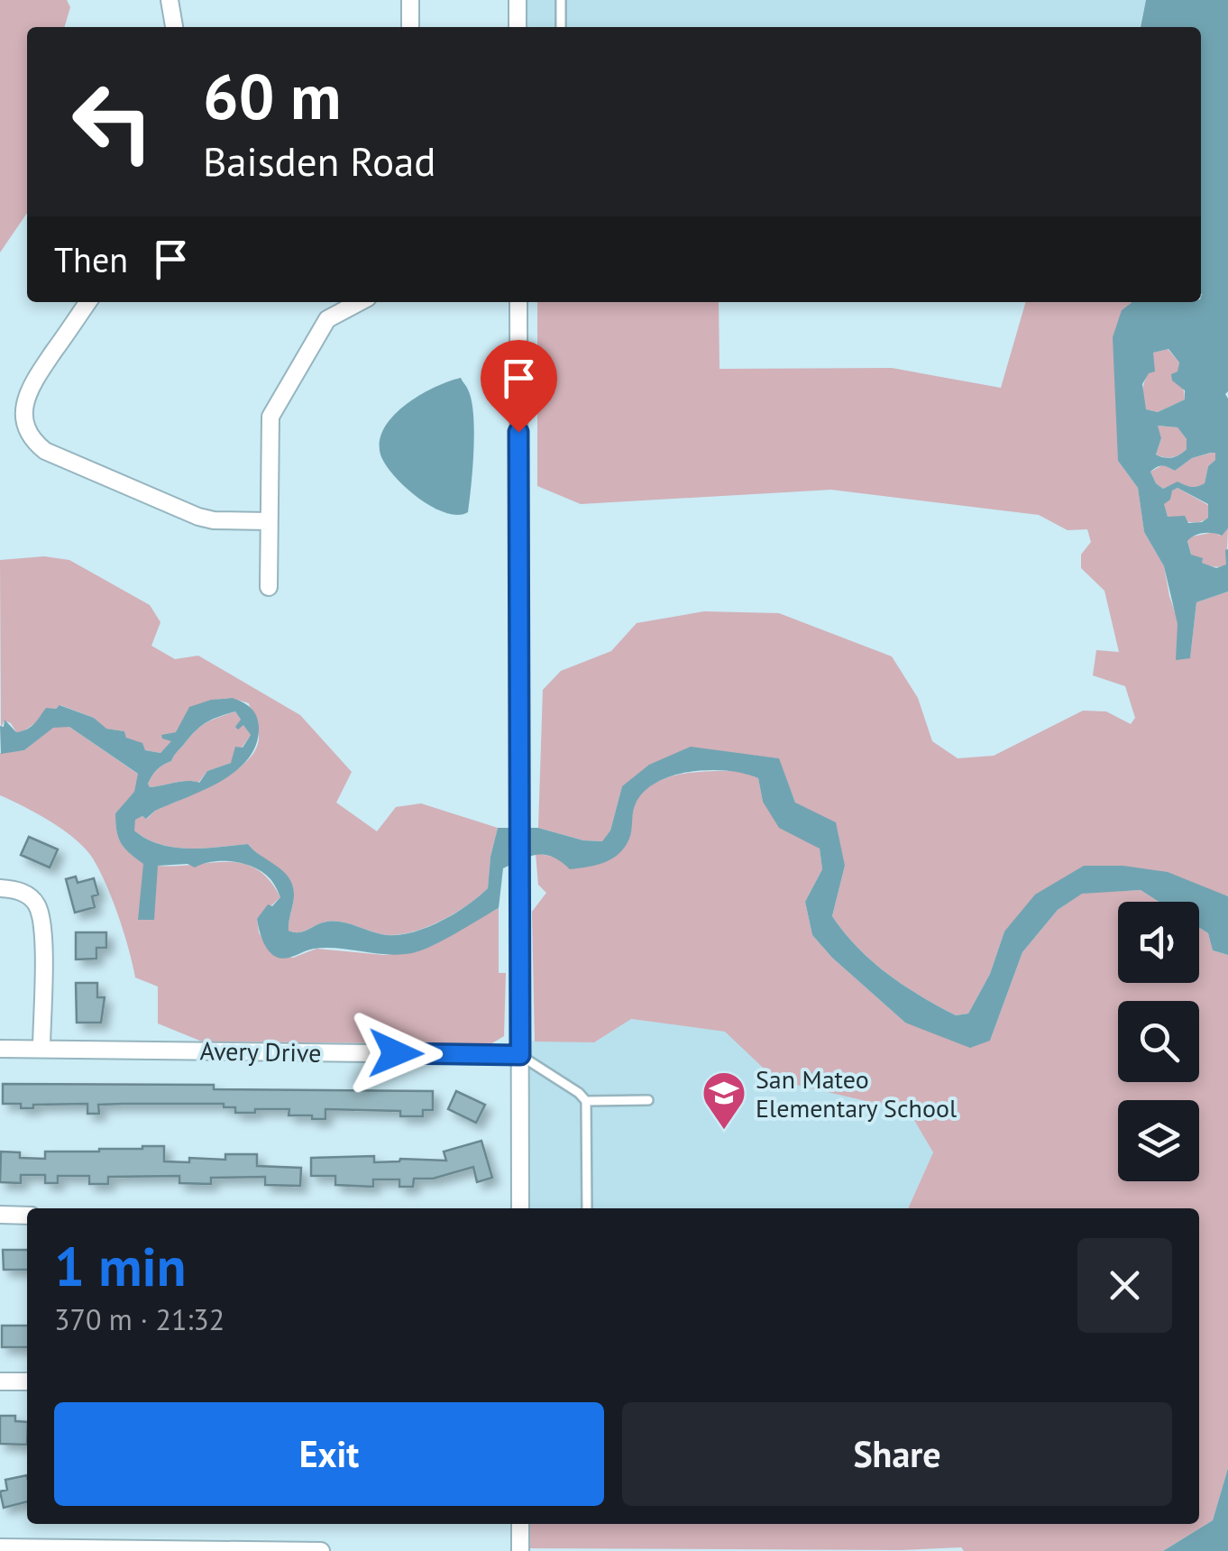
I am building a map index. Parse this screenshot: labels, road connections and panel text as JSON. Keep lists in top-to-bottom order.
{
  "streets": {
    "street": ["Avery Drive"]
  },
  "places": {
    "school or university": ["San Mateo Elementary School"]
  },
  "page": {
    "turn": ["60 m", "Baisden Road"],
    "then": "Then",
    "heading": ["1 min", "370 m · 21:32"],
    "buttons": ["Exit", "Share"]
  }
}
